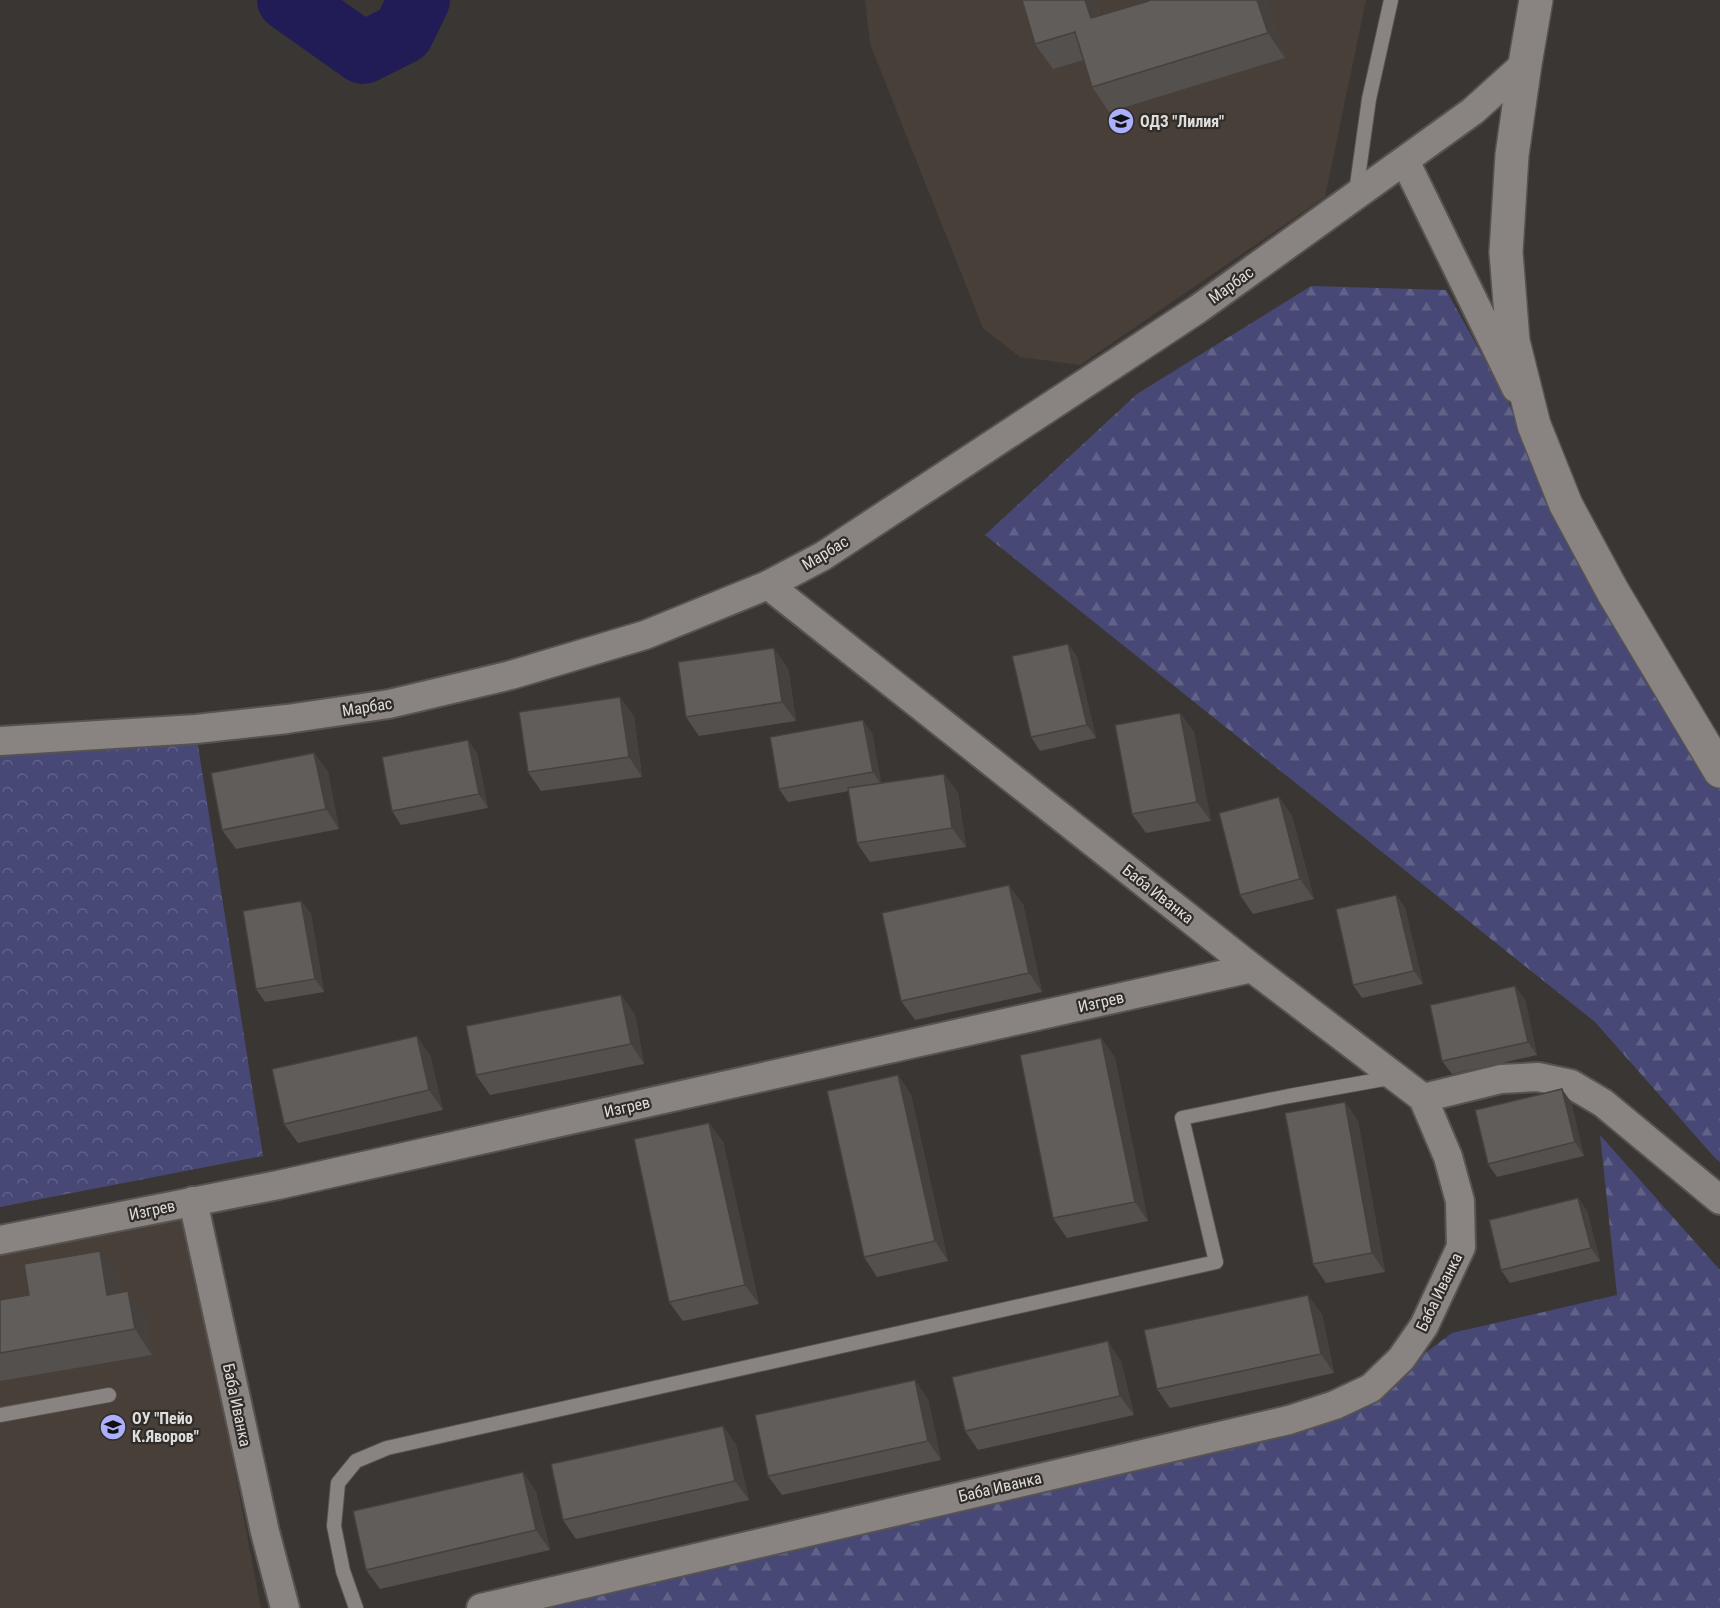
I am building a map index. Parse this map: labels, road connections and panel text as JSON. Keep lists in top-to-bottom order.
{
  "streets": {
    "street": ["Марбас", "Баба Иванка", "Изгрев"]
  },
  "crossings": [
    ["Марбас", "Баба Иванка"],
    ["Баба Иванка", "Изгрев"]
  ],
  "places": {
    "school or university": ["ОДЗ \"Лилия\"", "ОУ \"Пейо К.Яворов\""]
  }
}
